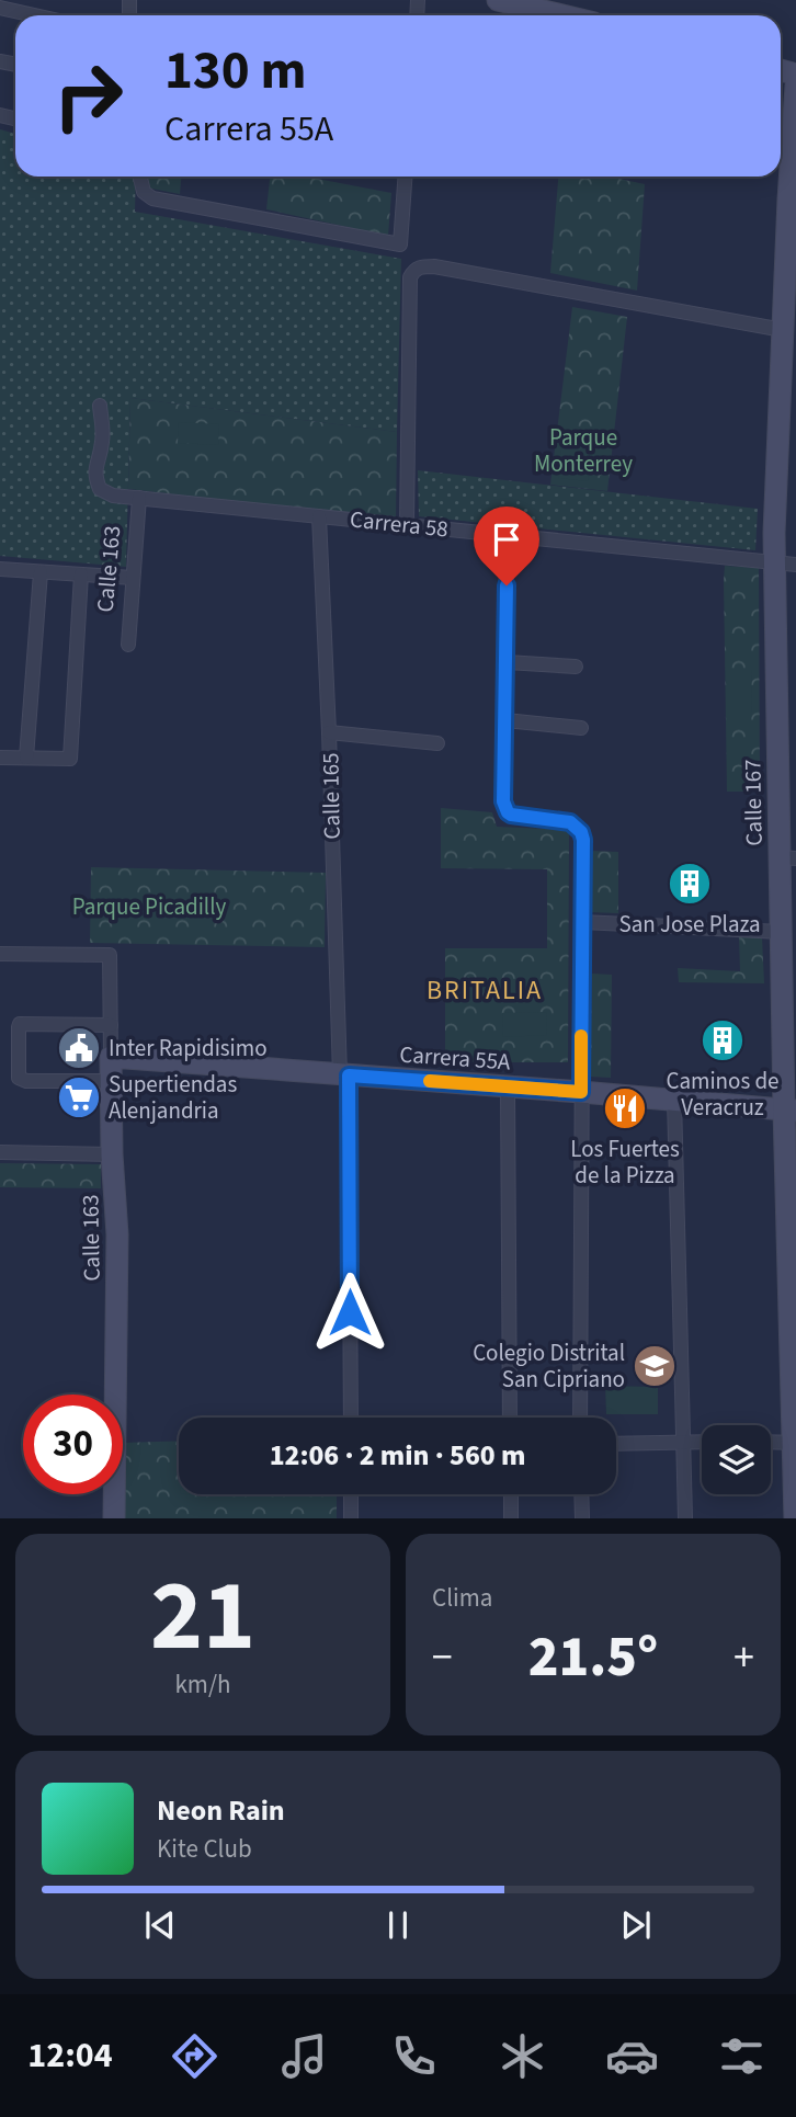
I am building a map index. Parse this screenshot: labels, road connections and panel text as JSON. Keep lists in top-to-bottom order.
{
  "streets": {
    "street": [
      "Carrera 58",
      "Calle 163",
      "Calle 165",
      "Calle 167",
      "Carrera 55A"
    ]
  },
  "crossings": [
    ["Carrera 58", "Calle 163"],
    ["Carrera 58", "Calle 165"],
    ["Carrera 58", "Calle 167"],
    ["Calle 163", "Carrera 55A"],
    ["Calle 165", "Carrera 55A"],
    ["Calle 167", "Carrera 55A"]
  ],
  "districts": ["BRITALIA"],
  "parks": ["Parque Monterrey", "Parque Picadilly"],
  "places": {
    "building": ["San Jose Plaza", "Caminos de Veracruz"],
    "public building": ["Inter Rapidisimo"],
    "supermarket": ["Supertiendas Alenjandria"],
    "restaurant": ["Los Fuertes de la Pizza"],
    "school or university": ["Colegio Distrital San Cipriano"]
  },
  "page": {
    "turn": ["130 m", "Carrera 55A"],
    "limit": "30",
    "trip": "12:06 · 2 min · 560 m",
    "tile": [
      ["21", "km/h"],
      "Clima"
    ],
    "heat": ["−", "21.5°", "+"],
    "song": ["Neon Rain", "Kite Club"],
    "tabs": "12:04"
  }
}
